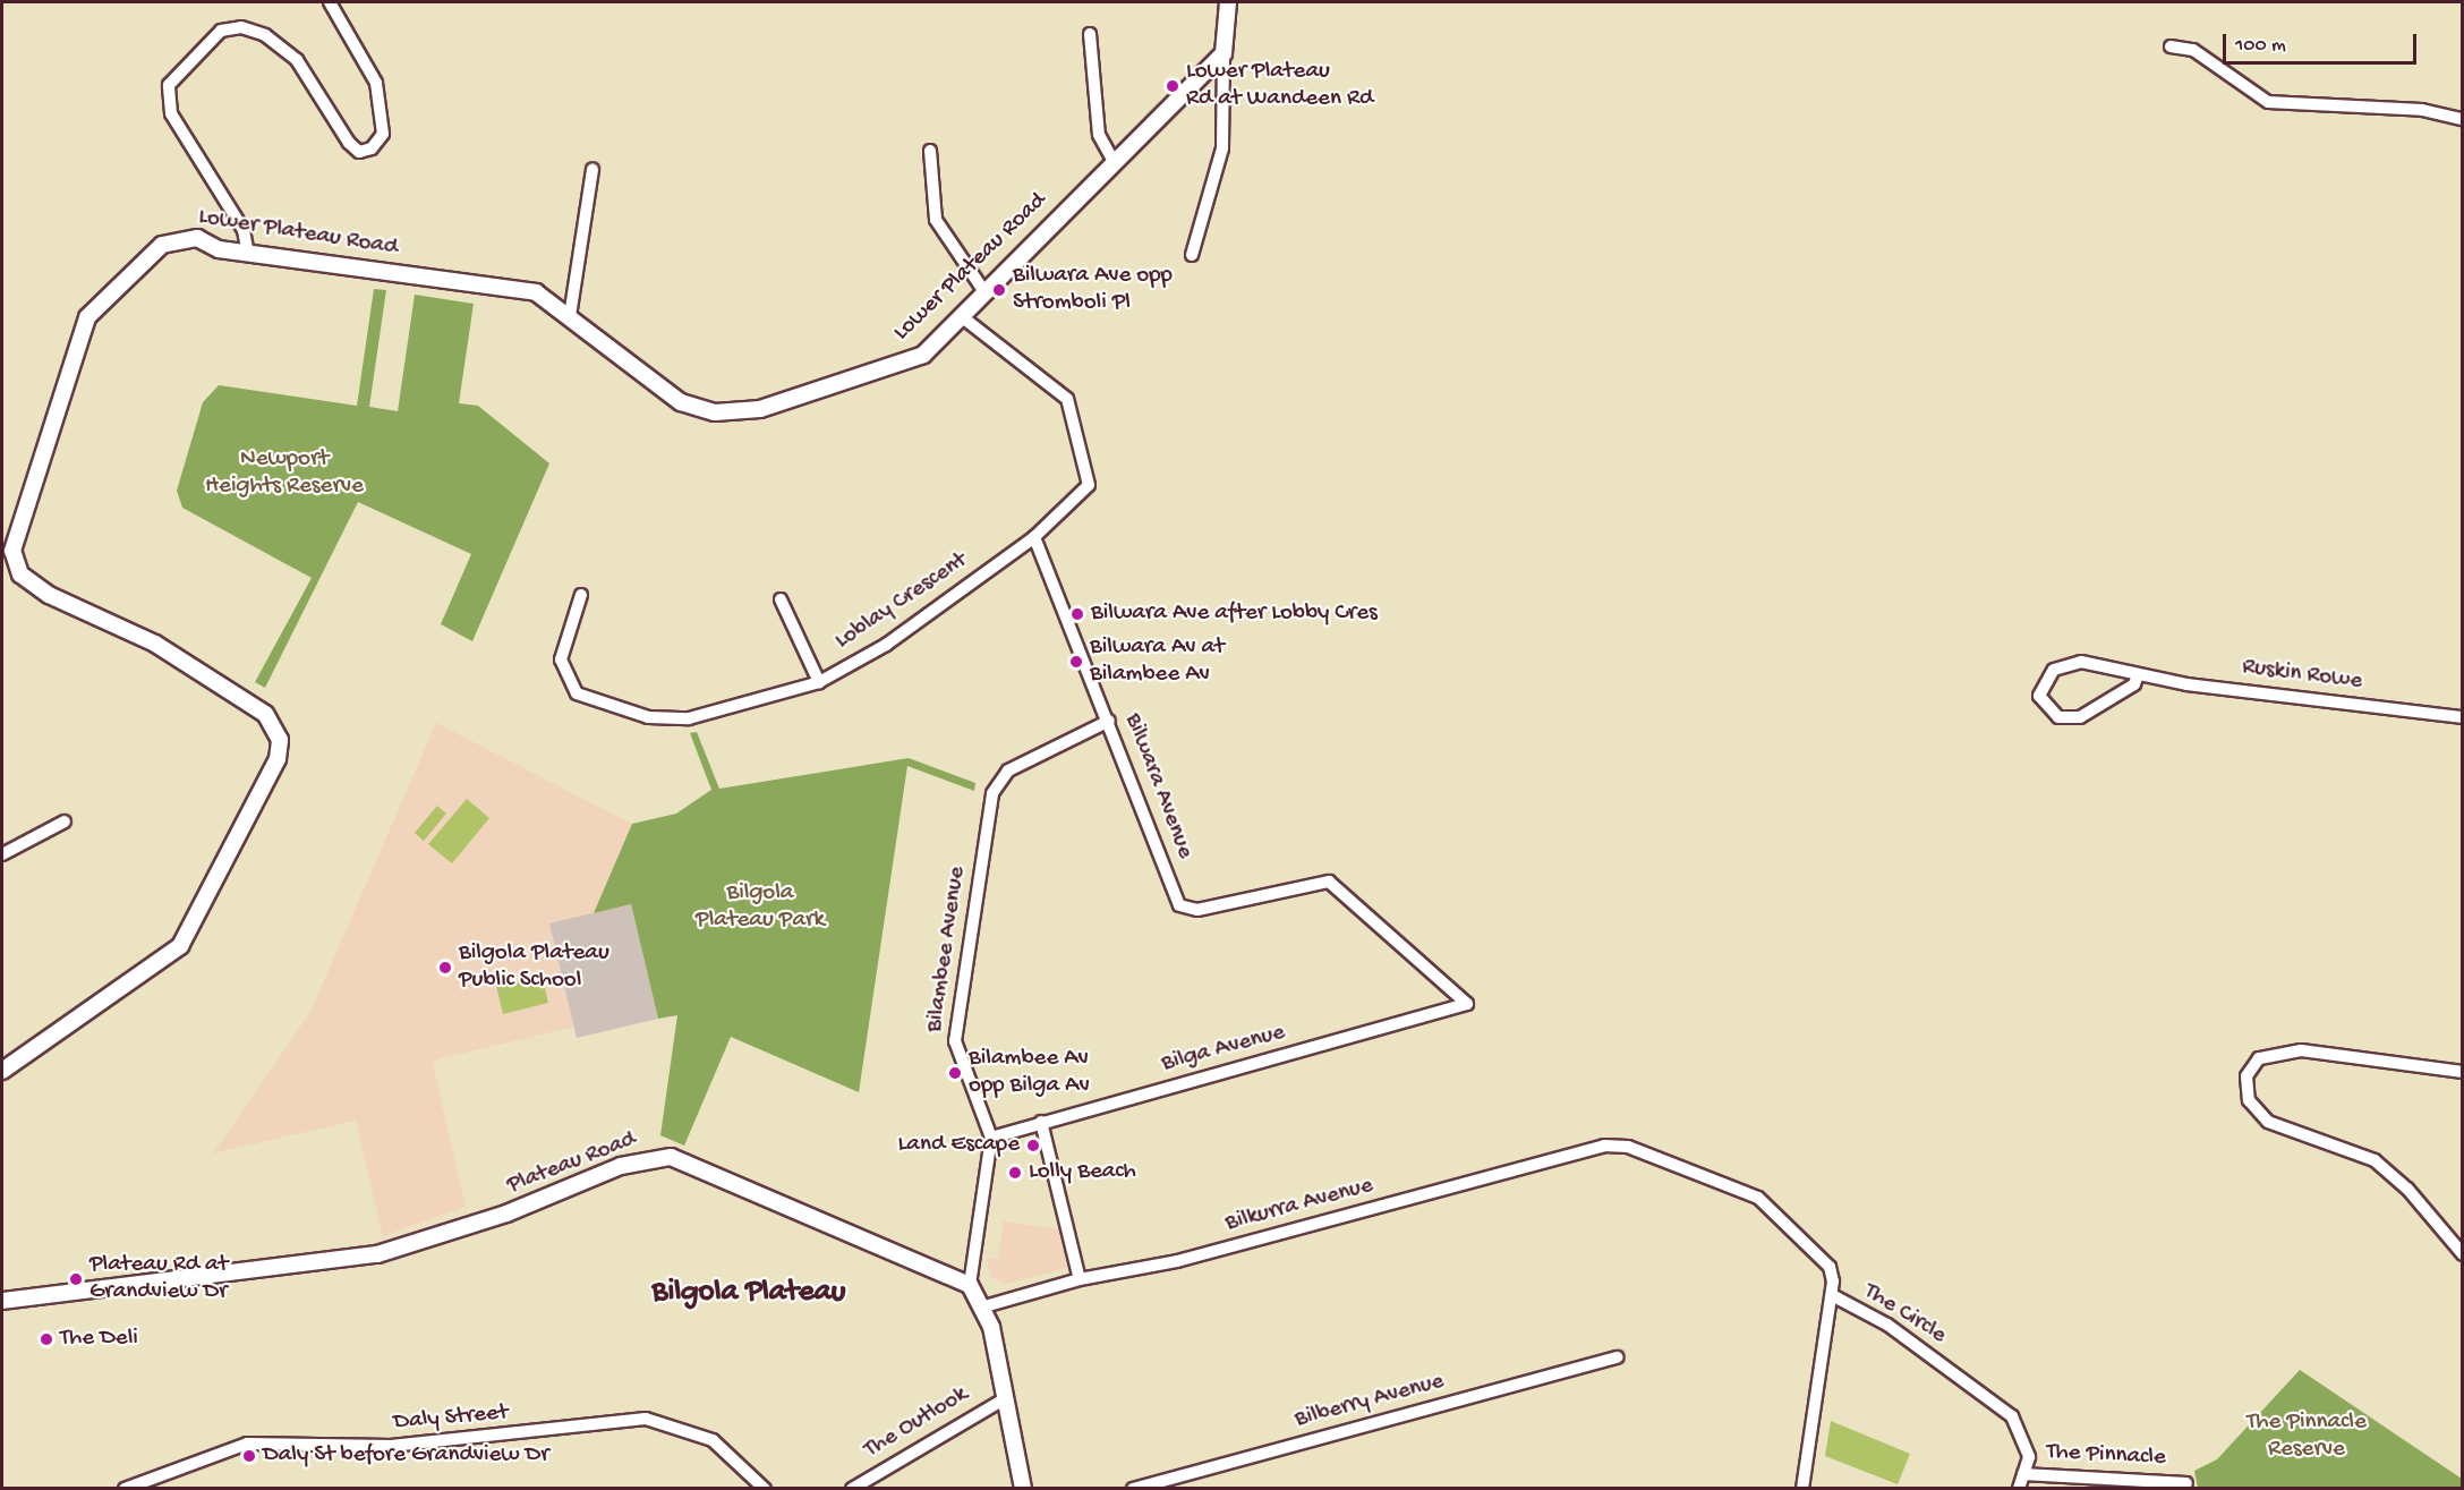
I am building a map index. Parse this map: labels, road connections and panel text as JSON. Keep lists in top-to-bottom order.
{
  "streets": {
    "street": [
      "Lower Plateau Road",
      "Loblay Crescent",
      "Ruskin Rowe",
      "Bilwara Avenue",
      "Bilambee Avenue",
      "Bilga Avenue",
      "Plateau Road",
      "Bilkurra Avenue",
      "The Circle",
      "Bilberry Avenue",
      "Daly Street",
      "The Outlook",
      "The Pinnacle"
    ]
  },
  "crossings": [
    ["Loblay Crescent", "Bilwara Avenue"],
    ["Bilwara Avenue", "Bilambee Avenue"],
    ["Bilwara Avenue", "Bilga Avenue"],
    ["Bilambee Avenue", "Bilga Avenue"],
    ["Bilambee Avenue", "Plateau Road"],
    ["Bilkurra Avenue", "The Circle"],
    ["The Circle", "The Pinnacle"]
  ],
  "districts": ["Bilgola Plateau"],
  "parks": ["Newport Heights Reserve", "Bilgola Plateau Park", "The Pinnacle Reserve"],
  "places": [
    "Lower Plateau Rd at Wandeen Rd",
    "Bilwara Ave opp Stromboli Pl",
    "Bilwara Ave after Lobby Cres",
    "Bilwara Av at Bilambee Av",
    "Bilgola Plateau Public School",
    "Bilambee Av opp Bilga Av",
    "Land Escape",
    "Lolly Beach",
    "Plateau Rd at Grandview Dr",
    "The Deli",
    "Daly St before Grandview Dr"
  ],
  "scale_bar": "100 m"
}
